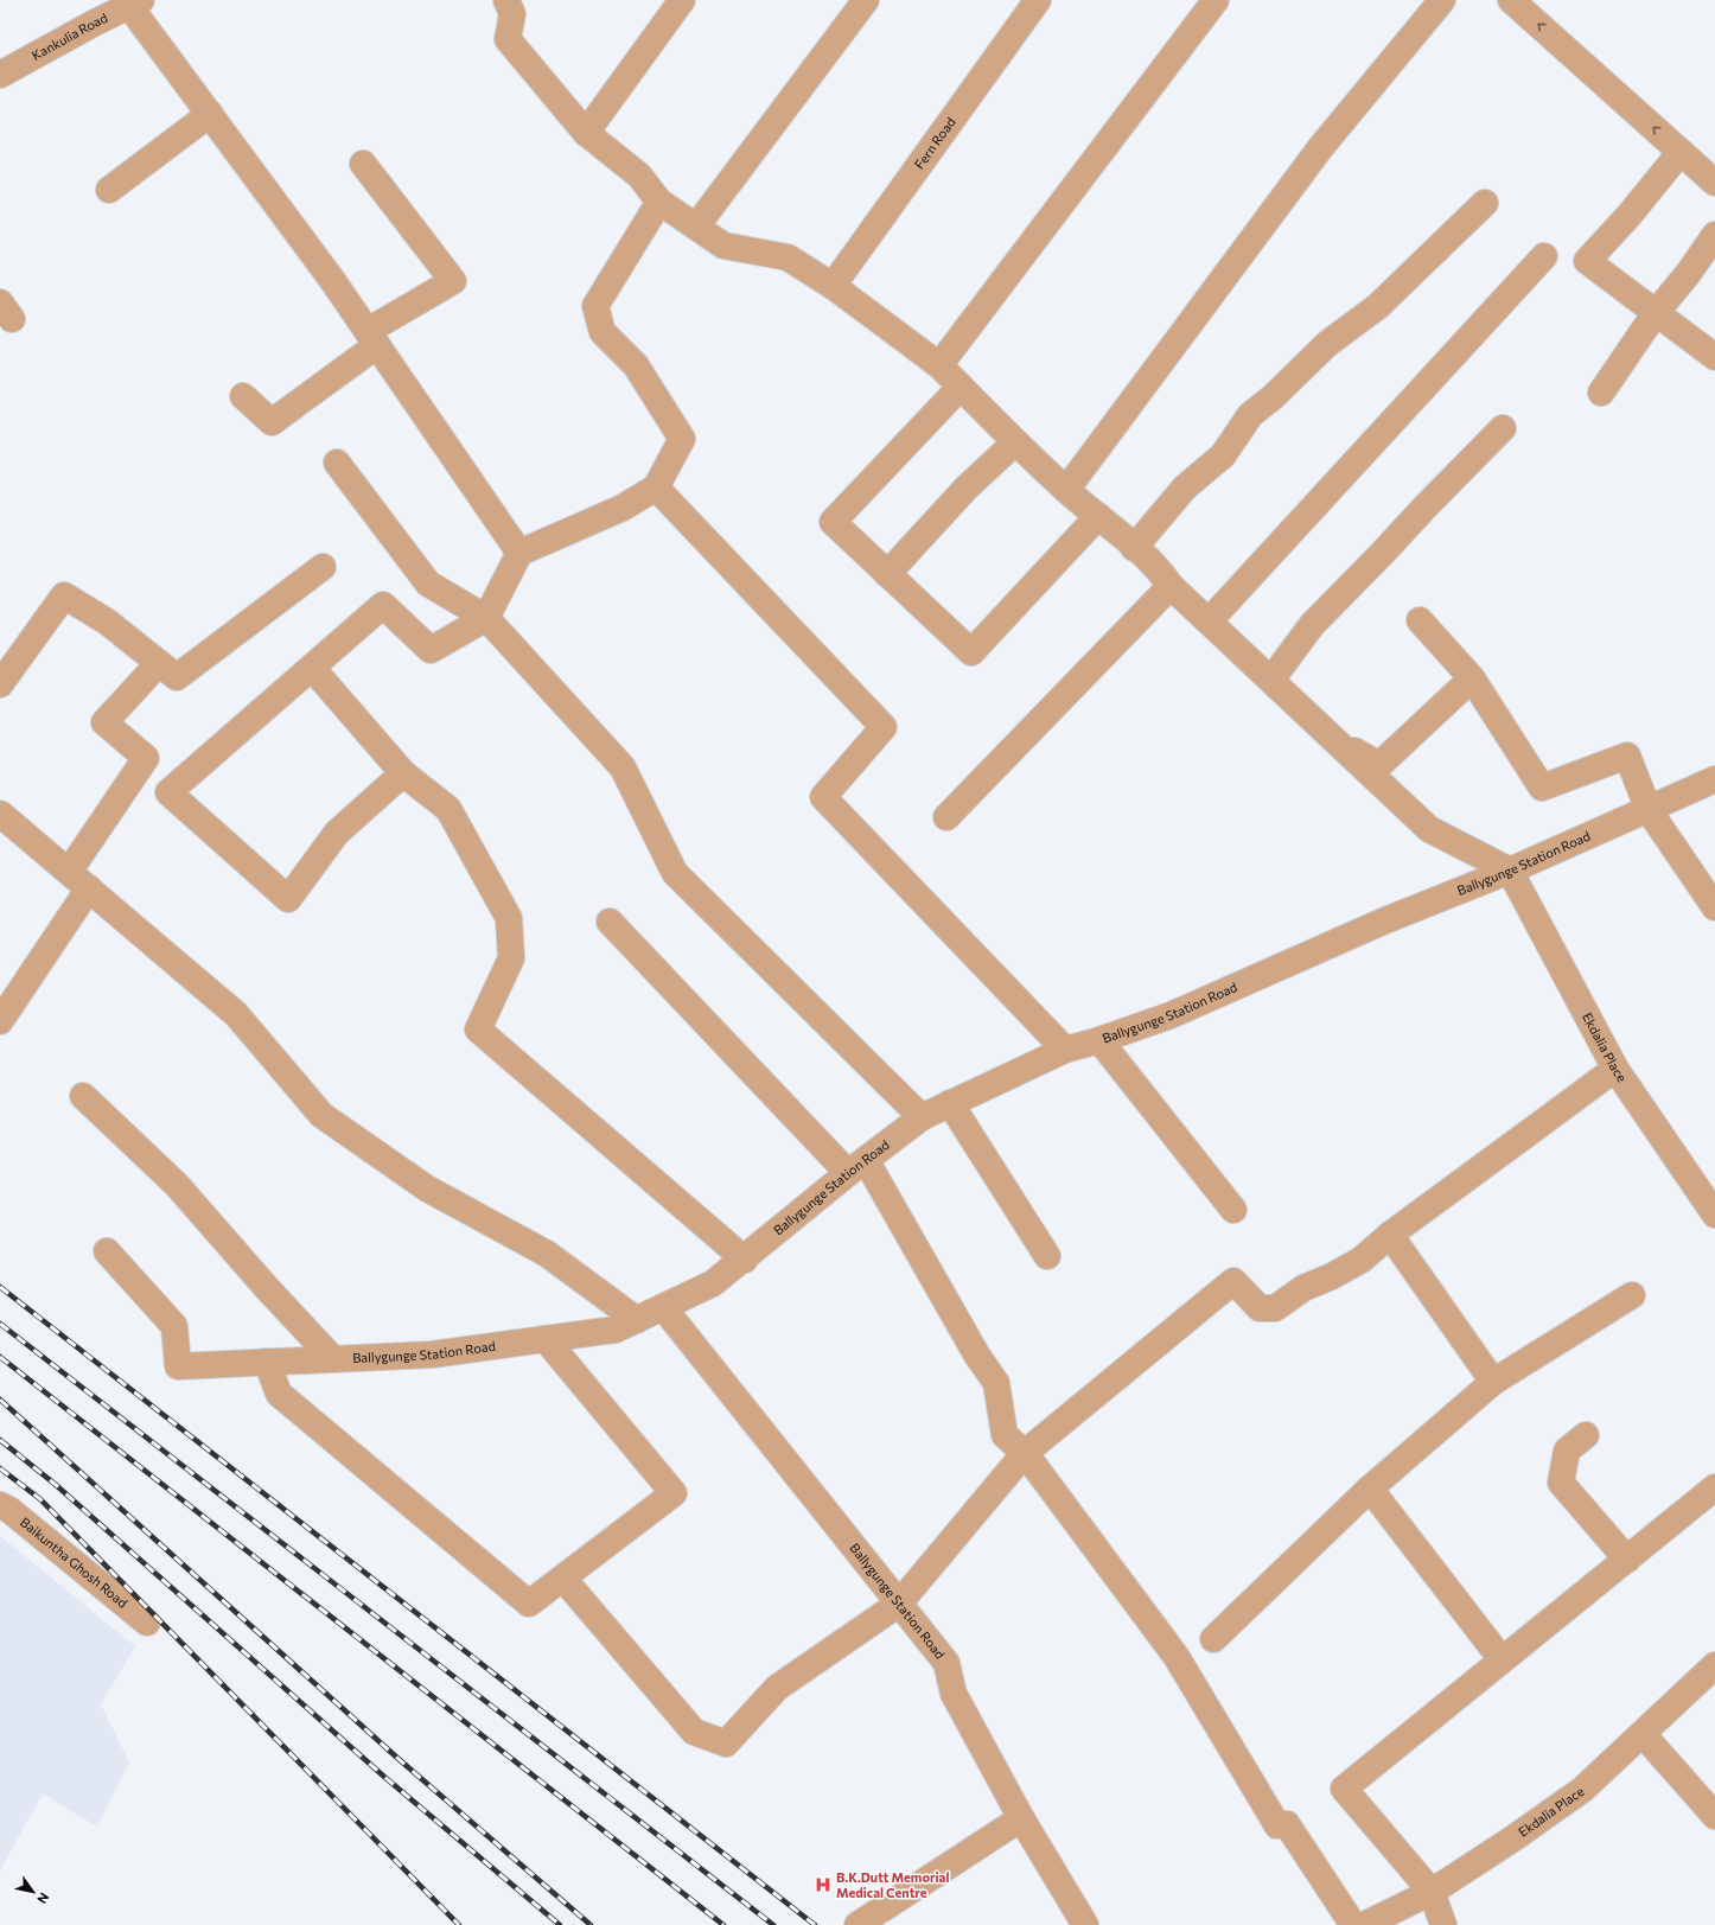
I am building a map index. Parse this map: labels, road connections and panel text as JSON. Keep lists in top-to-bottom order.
{
  "streets": {
    "street": [
      "Kankulia Road",
      "Fern Road",
      "Ballygunge Station Road",
      "Ekdalia Place",
      "Baikuntha Ghosh Road"
    ]
  },
  "crossings": [
    ["Ballygunge Station Road", "Ekdalia Place"]
  ],
  "places": {
    "hospital": ["B.K.Dutt Memorial Medical Centre"]
  },
  "north": "bottom right"
}
